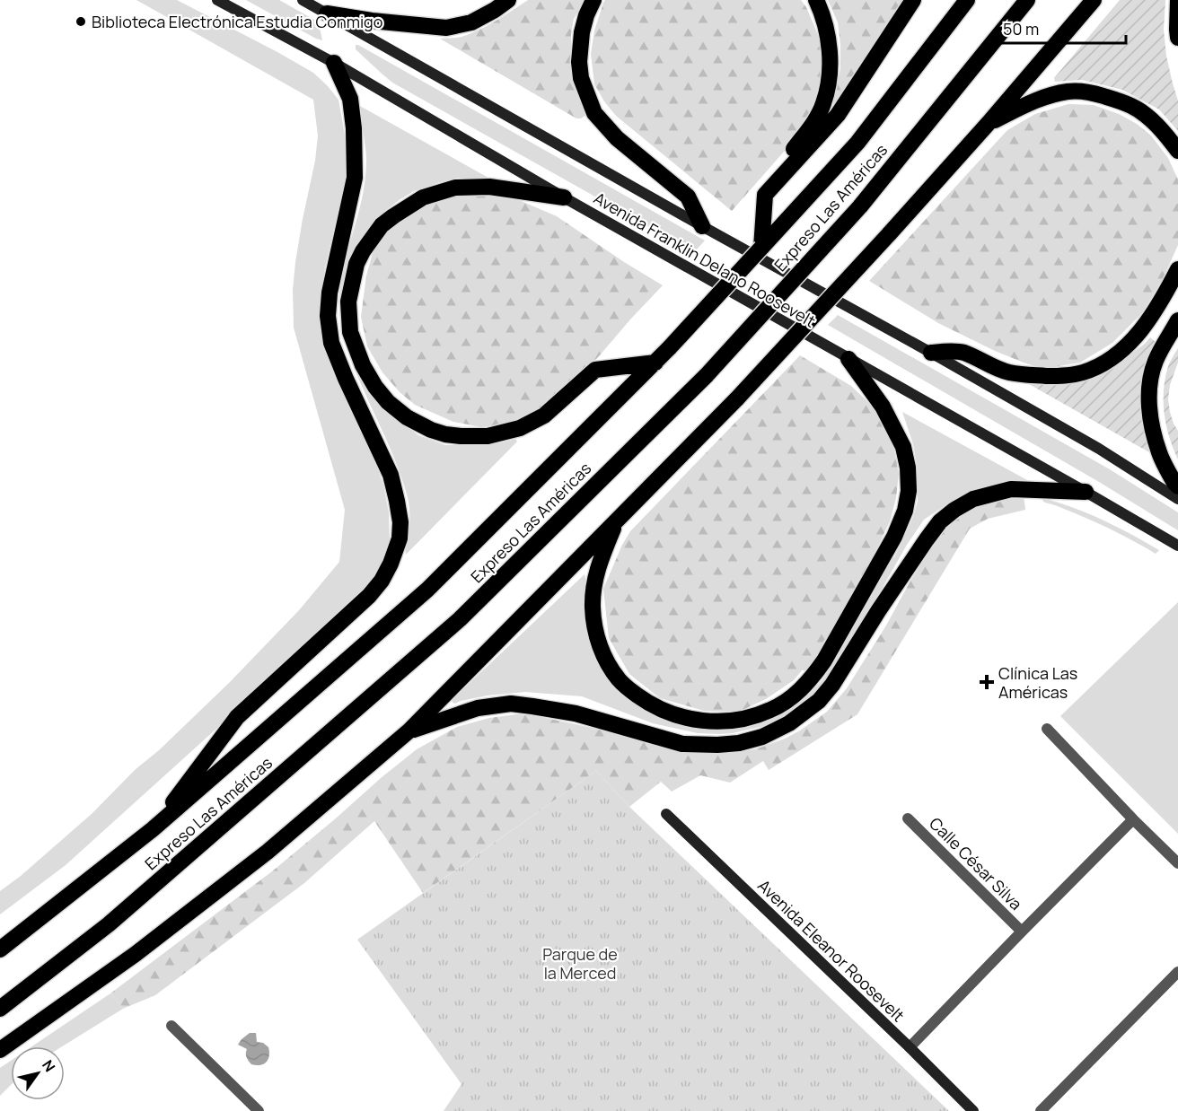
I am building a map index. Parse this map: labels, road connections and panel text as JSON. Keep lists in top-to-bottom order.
{
  "streets": {
    "highway": ["Expreso Las Américas"],
    "main road": ["Avenida Franklin Delano Roosevelt", "Avenida Eleanor Roosevelt"],
    "street": ["Calle César Silva"]
  },
  "parks": ["Parque de la Merced"],
  "places": {
    "other": ["Biblioteca Electrónica Estudia Conmigo"],
    "health": ["Clínica Las Américas"]
  },
  "scale_bar": "50 m",
  "north": "top right"
}
